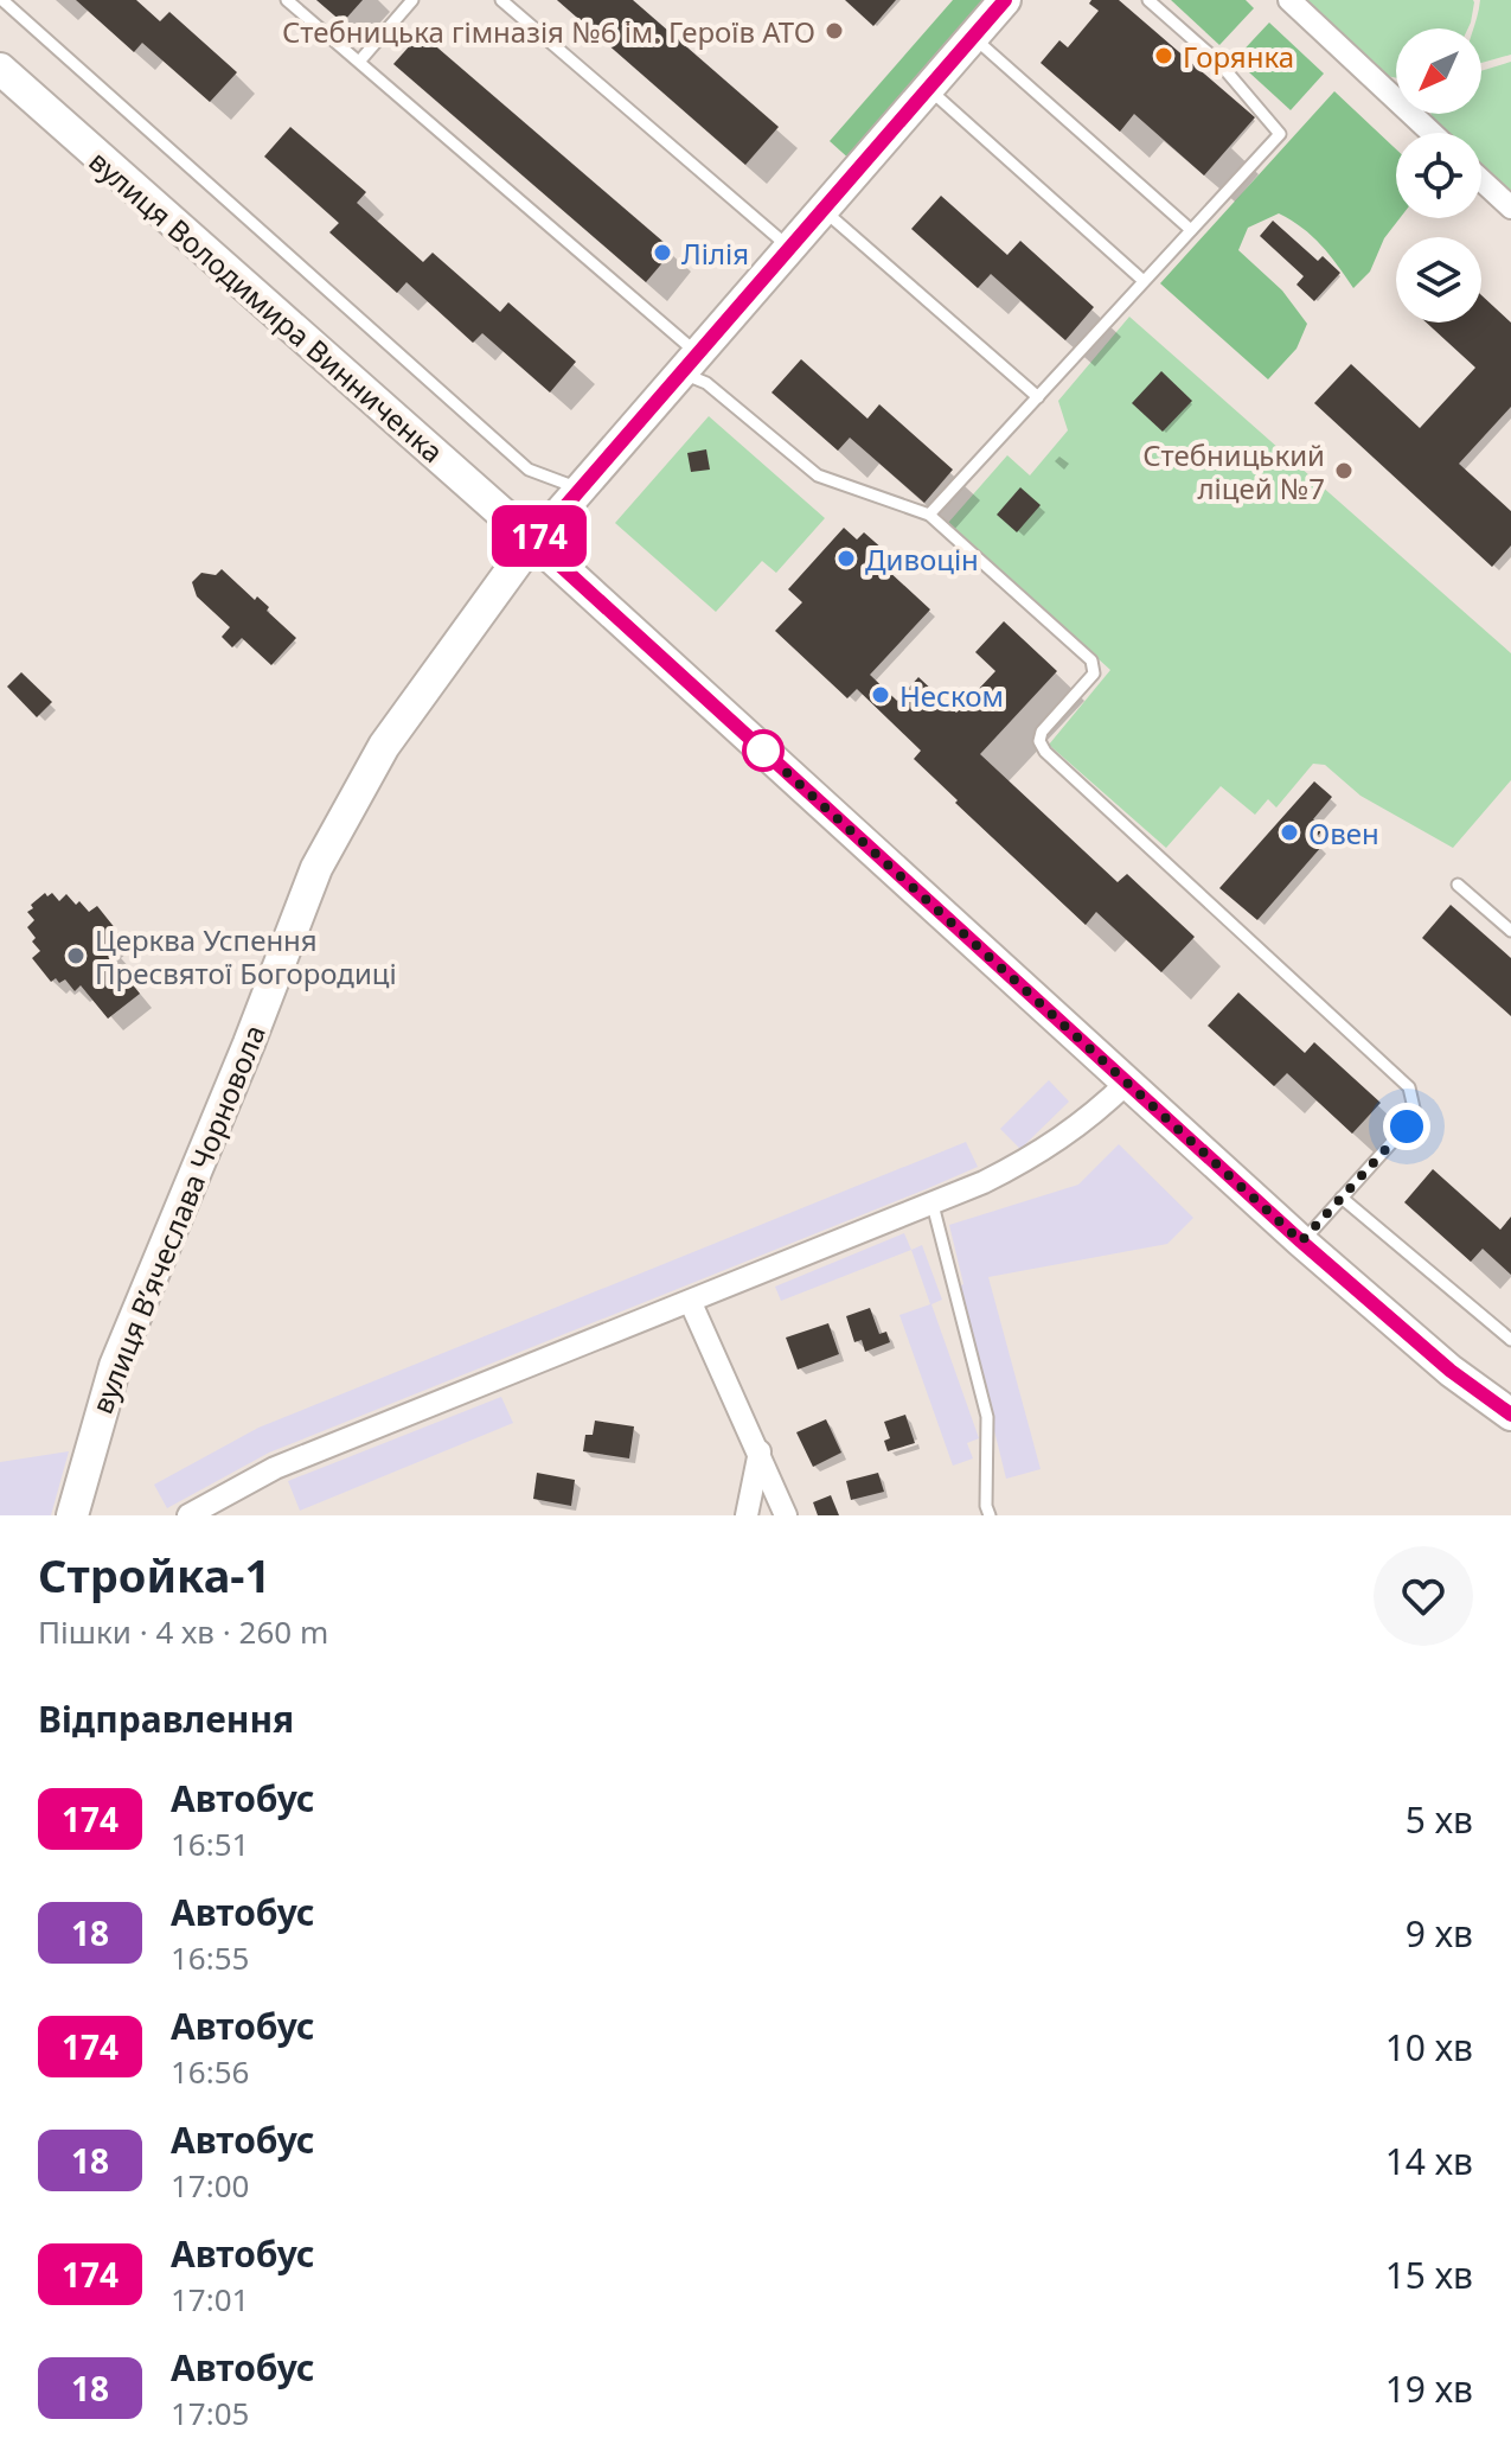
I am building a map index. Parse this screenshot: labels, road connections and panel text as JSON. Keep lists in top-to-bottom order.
{
  "streets": {
    "street": ["вулиця Володимира Винниченка", "вулиця Вʼячеслава Чорновола"]
  },
  "crossings": [
    ["вулиця Володимира Винниченка", "вулиця Вʼячеслава Чорновола"]
  ],
  "places": [
    "Стебницька гімназія №6 ім. Героїв АТО",
    "Горянка",
    "Лілія",
    "Стебницький ліцей №7",
    "Дивоцін",
    "Неском",
    "Овен",
    "Церква Успення Пресвятої Богородиці"
  ],
  "lines": ["bus line 174"],
  "north": "bottom left",
  "page": {
    "on_map": "174",
    "heading": [
      ["Стройка-1", "Пішки · 4 хв · 260 m"],
      "Відправлення"
    ],
    "list": [
      {
        "mark": "174",
        "name": "Автобус",
        "note": "16:51",
        "value": "5 хв"
      },
      {
        "mark": "18",
        "name": "Автобус",
        "note": "16:55",
        "value": "9 хв"
      },
      {
        "mark": "174",
        "name": "Автобус",
        "note": "16:56",
        "value": "10 хв"
      },
      {
        "mark": "18",
        "name": "Автобус",
        "note": "17:00",
        "value": "14 хв"
      },
      {
        "mark": "174",
        "name": "Автобус",
        "note": "17:01",
        "value": "15 хв"
      },
      {
        "mark": "18",
        "name": "Автобус",
        "note": "17:05",
        "value": "19 хв"
      }
    ]
  }
}
